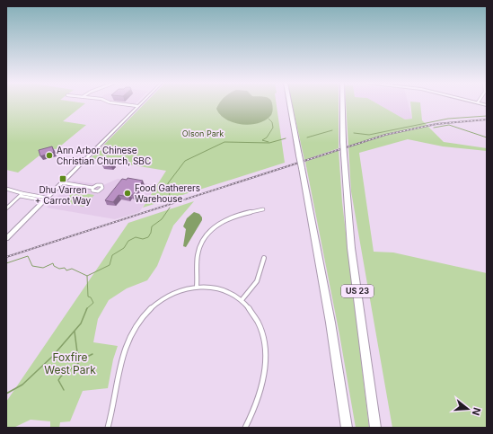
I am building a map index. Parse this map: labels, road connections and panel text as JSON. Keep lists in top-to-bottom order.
{
  "streets": {
    "highway": ["US 23"]
  },
  "parks": ["Olson Park", "Foxfire West Park"],
  "places": {
    "other": ["Ann Arbor Chinese Christian Church, SBC", "Food Gatherers Warehouse"],
    "transit": ["Dhu Varren + Carrot Way"]
  },
  "north": "right"
}
